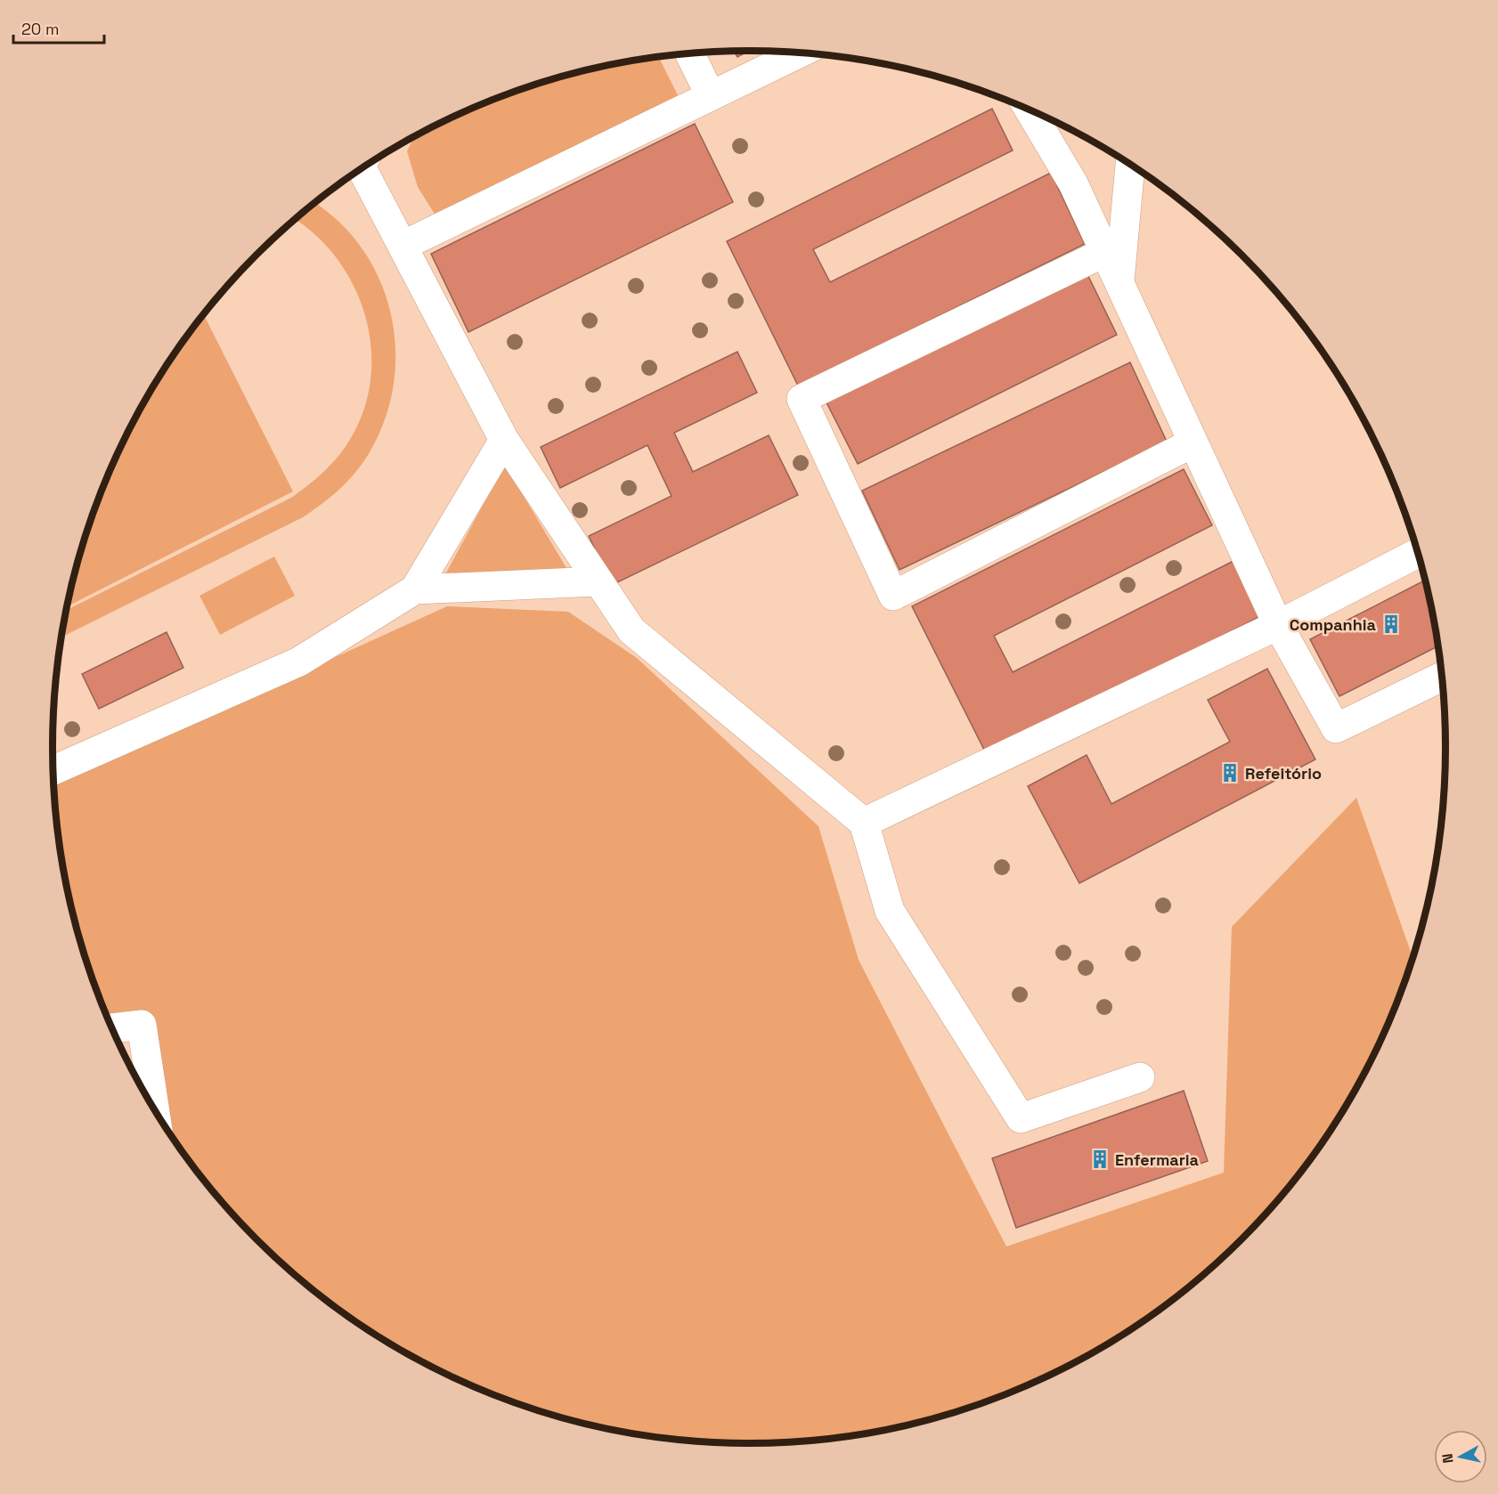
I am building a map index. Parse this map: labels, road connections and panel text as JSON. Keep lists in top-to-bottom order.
{
  "places": {
    "building": ["Companhia", "Refeitório", "Enfermaria"]
  },
  "scale_bar": "20 m",
  "north": "left"
}
